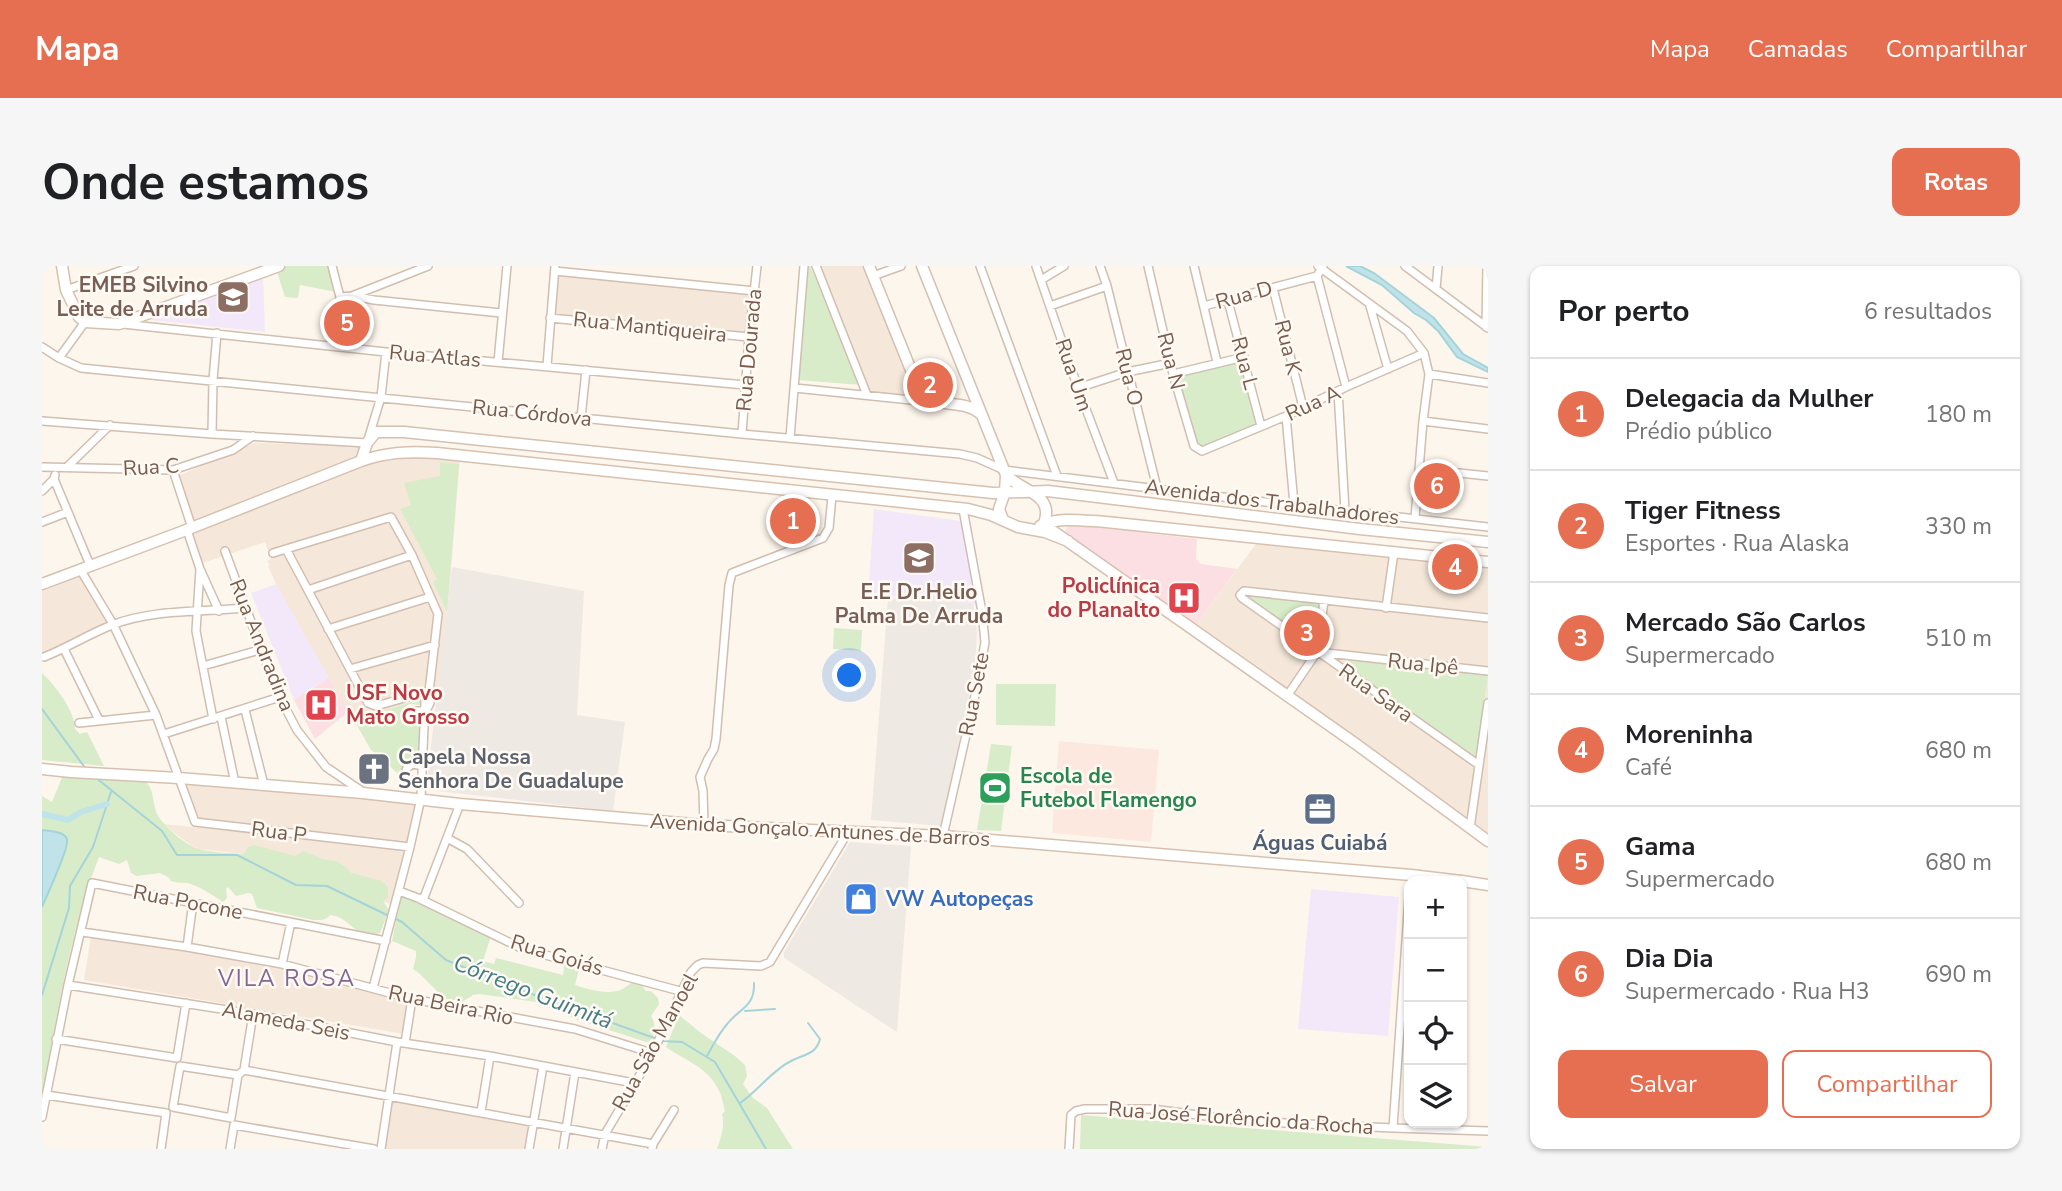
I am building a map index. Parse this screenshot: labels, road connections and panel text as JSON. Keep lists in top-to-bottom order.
{
  "streets": {
    "main road": ["Rua Atlas", "Avenida Gonçalo Antunes de Barros"],
    "street": [
      "Rua D",
      "Rua Mantiqueira",
      "Rua K",
      "Rua Dourada",
      "Rua N",
      "Rua L",
      "Rua Um",
      "Rua O",
      "Rua A",
      "Rua Córdova",
      "Rua C",
      "Avenida dos Trabalhadores",
      "Rua Andradina",
      "Rua Ipê",
      "Rua Sara",
      "Rua Sete",
      "Rua P",
      "Rua Pocone",
      "Rua Goiás",
      "Rua Beira Rio",
      "Alameda Seis",
      "Rua São Manoel",
      "Rua José Florêncio da Rocha"
    ]
  },
  "crossings": [
    ["Rua D", "Rua K"],
    ["Rua D", "Rua L"],
    ["Rua Mantiqueira", "Rua Dourada"],
    ["Rua K", "Rua A"],
    ["Rua Dourada", "Rua Atlas"],
    ["Rua Dourada", "Rua Córdova"],
    ["Rua N", "Rua A"],
    ["Rua L", "Rua A"],
    ["Rua Um", "Avenida dos Trabalhadores"],
    ["Rua O", "Avenida dos Trabalhadores"],
    ["Rua Córdova", "Avenida dos Trabalhadores"],
    ["Rua Andradina", "Avenida Gonçalo Antunes de Barros"],
    ["Rua Ipê", "Rua Sara"],
    ["Rua Sete", "Avenida Gonçalo Antunes de Barros"],
    ["Avenida Gonçalo Antunes de Barros", "Rua P"],
    ["Avenida Gonçalo Antunes de Barros", "Rua São Manoel"],
    ["Rua Pocone", "Rua Beira Rio"],
    ["Rua Pocone", "Alameda Seis"],
    ["Rua Goiás", "Rua São Manoel"],
    ["Rua Beira Rio", "Rua São Manoel"],
    ["Alameda Seis", "Rua São Manoel"]
  ],
  "districts": ["VILA ROSA"],
  "water": ["Córrego Guimitá"],
  "places": {
    "school or university": ["EMEB Silvino Leite de Arruda", "E.E Dr.Helio Palma De Arruda"],
    "hospital": ["Policlínica do Planalto", "USF Novo Mato Grosso"],
    "church": ["Capela Nossa Senhora De Guadalupe"],
    "sports": ["Escola de Futebol Flamengo"],
    "office": ["Águas Cuiabá"],
    "shop": ["VW Autopeças"]
  },
  "page": {
    "header": "Mapa",
    "nav": ["Mapa", "Camadas", "Compartilhar"],
    "buttons": [
      "Rotas",
      ["Salvar", "Compartilhar"]
    ],
    "title": "Onde estamos",
    "heading": ["Por perto", "6 resultados"],
    "pins": [
      "5",
      "2",
      "6",
      "1",
      "4",
      "3"
    ],
    "list": [
      {
        "mark": "1",
        "name": "Delegacia da Mulher",
        "note": "Prédio público",
        "value": "180 m"
      },
      {
        "mark": "2",
        "name": "Tiger Fitness",
        "note": "Esportes · Rua Alaska",
        "value": "330 m"
      },
      {
        "mark": "3",
        "name": "Mercado São Carlos",
        "note": "Supermercado",
        "value": "510 m"
      },
      {
        "mark": "4",
        "name": "Moreninha",
        "note": "Café",
        "value": "680 m"
      },
      {
        "mark": "5",
        "name": "Gama",
        "note": "Supermercado",
        "value": "680 m"
      },
      {
        "mark": "6",
        "name": "Dia Dia",
        "note": "Supermercado · Rua H3",
        "value": "690 m"
      }
    ],
    "map_buttons": ["+", "−"]
  }
}
